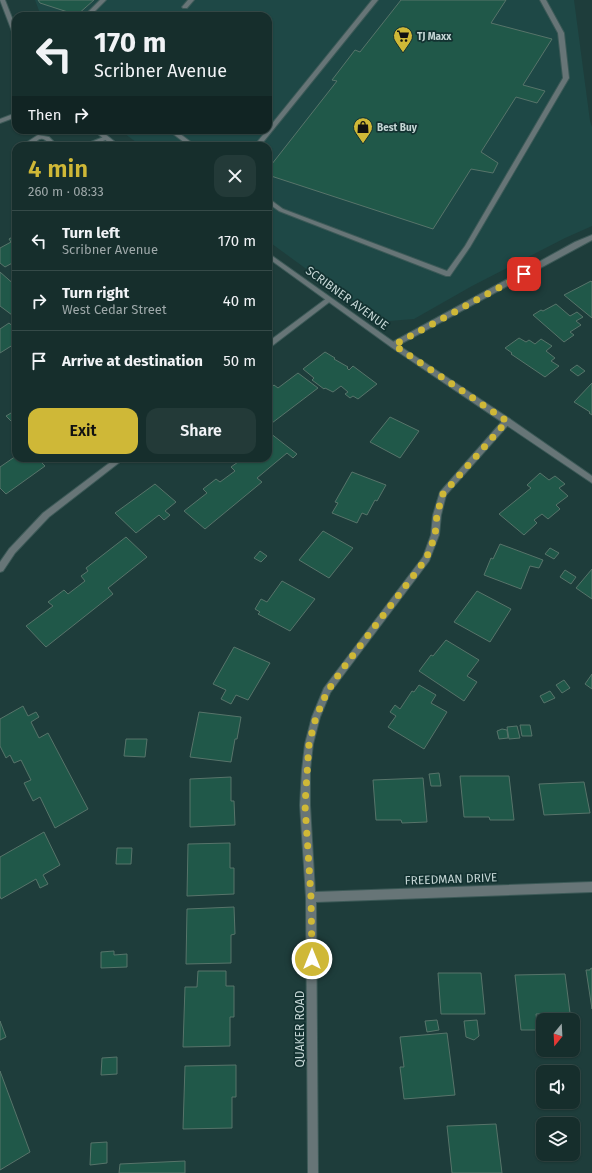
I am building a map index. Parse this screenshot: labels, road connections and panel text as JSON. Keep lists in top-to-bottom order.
{
  "streets": {
    "street": ["SCRIBNER AVENUE", "FREEDMAN DRIVE", "QUAKER ROAD"]
  },
  "crossings": [
    ["SCRIBNER AVENUE", "QUAKER ROAD"],
    ["FREEDMAN DRIVE", "QUAKER ROAD"]
  ],
  "places": {
    "supermarket": ["TJ Maxx"],
    "shop": ["Best Buy"]
  },
  "north": "bottom",
  "page": {
    "turn": ["170 m", "Scribner Avenue"],
    "then": "Then",
    "heading": ["4 min", "260 m · 08:33"],
    "list": [
      {
        "name": "Turn left",
        "note": "Scribner Avenue",
        "value": "170 m"
      },
      {
        "name": "Turn right",
        "note": "West Cedar Street",
        "value": "40 m"
      },
      {
        "name": "Arrive at destination",
        "value": "50 m"
      }
    ],
    "buttons": ["Exit", "Share"]
  }
}
